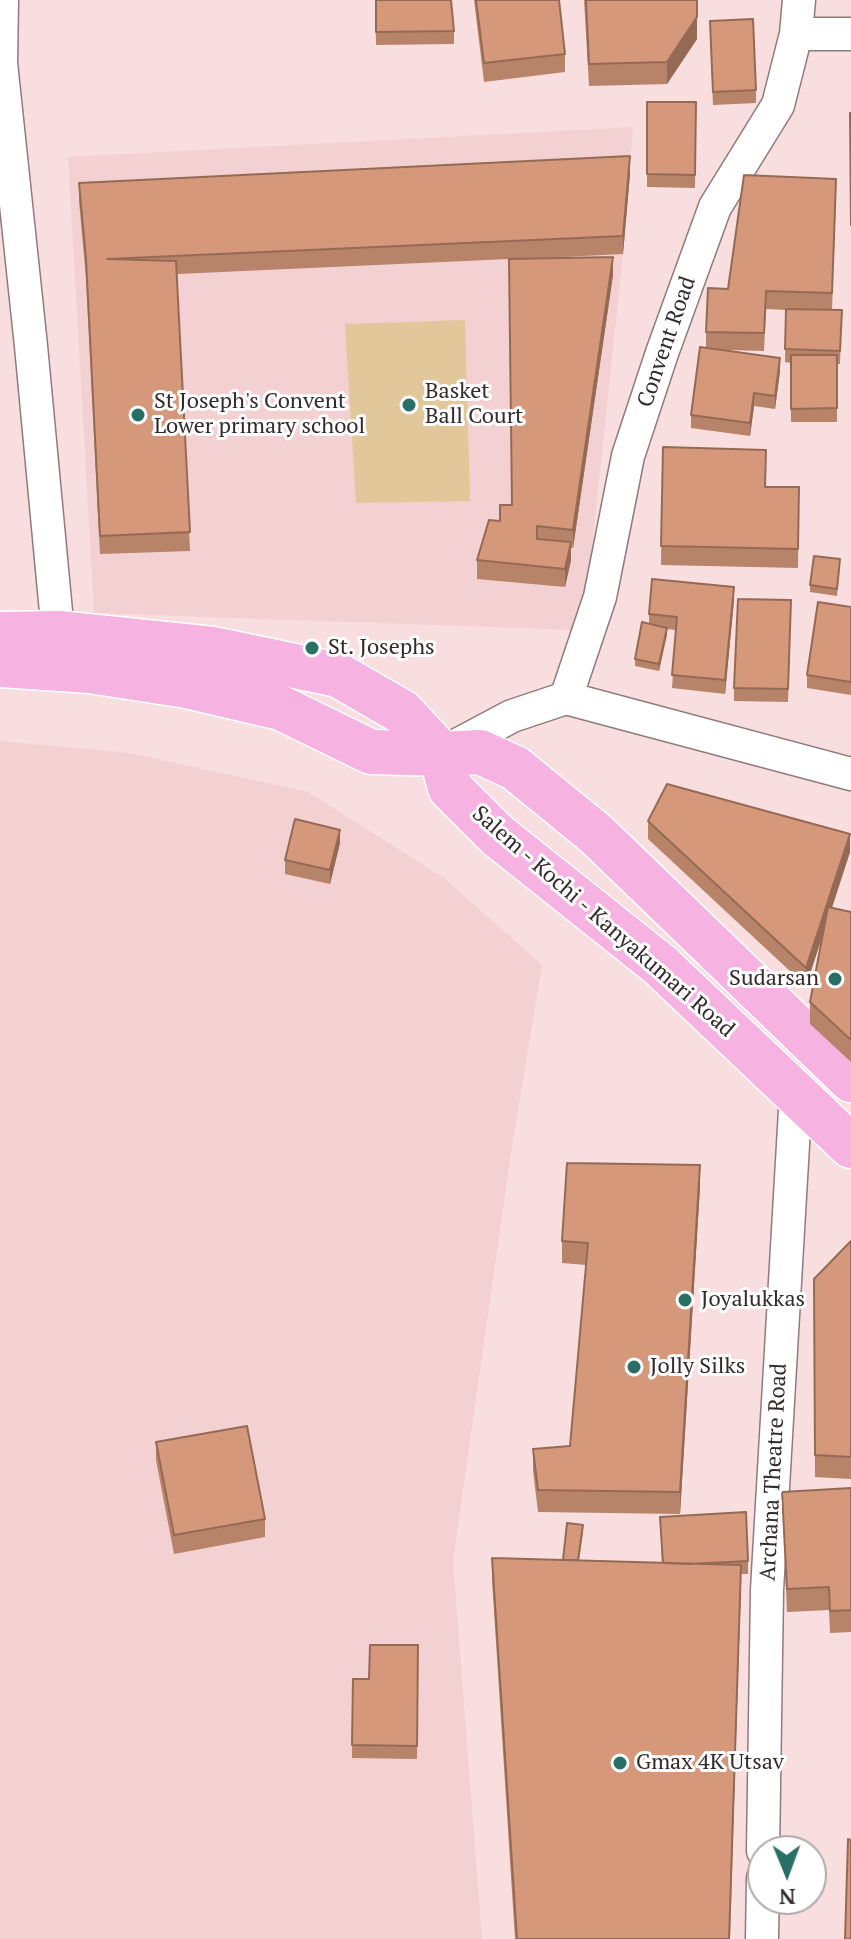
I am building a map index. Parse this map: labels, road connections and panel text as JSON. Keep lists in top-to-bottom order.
{
  "streets": {
    "main road": ["Salem - Kochi - Kanyakumari Road"],
    "street": ["Convent Road", "Archana Theatre Road"]
  },
  "crossings": [
    ["Salem - Kochi - Kanyakumari Road", "Archana Theatre Road"]
  ],
  "places": [
    "Basket Ball Court",
    "St Joseph's Convent Lower primary school",
    "St. Josephs",
    "Sudarsan",
    "Joyalukkas",
    "Jolly Silks",
    "Gmax 4K Utsav"
  ],
  "north": "bottom"
}
